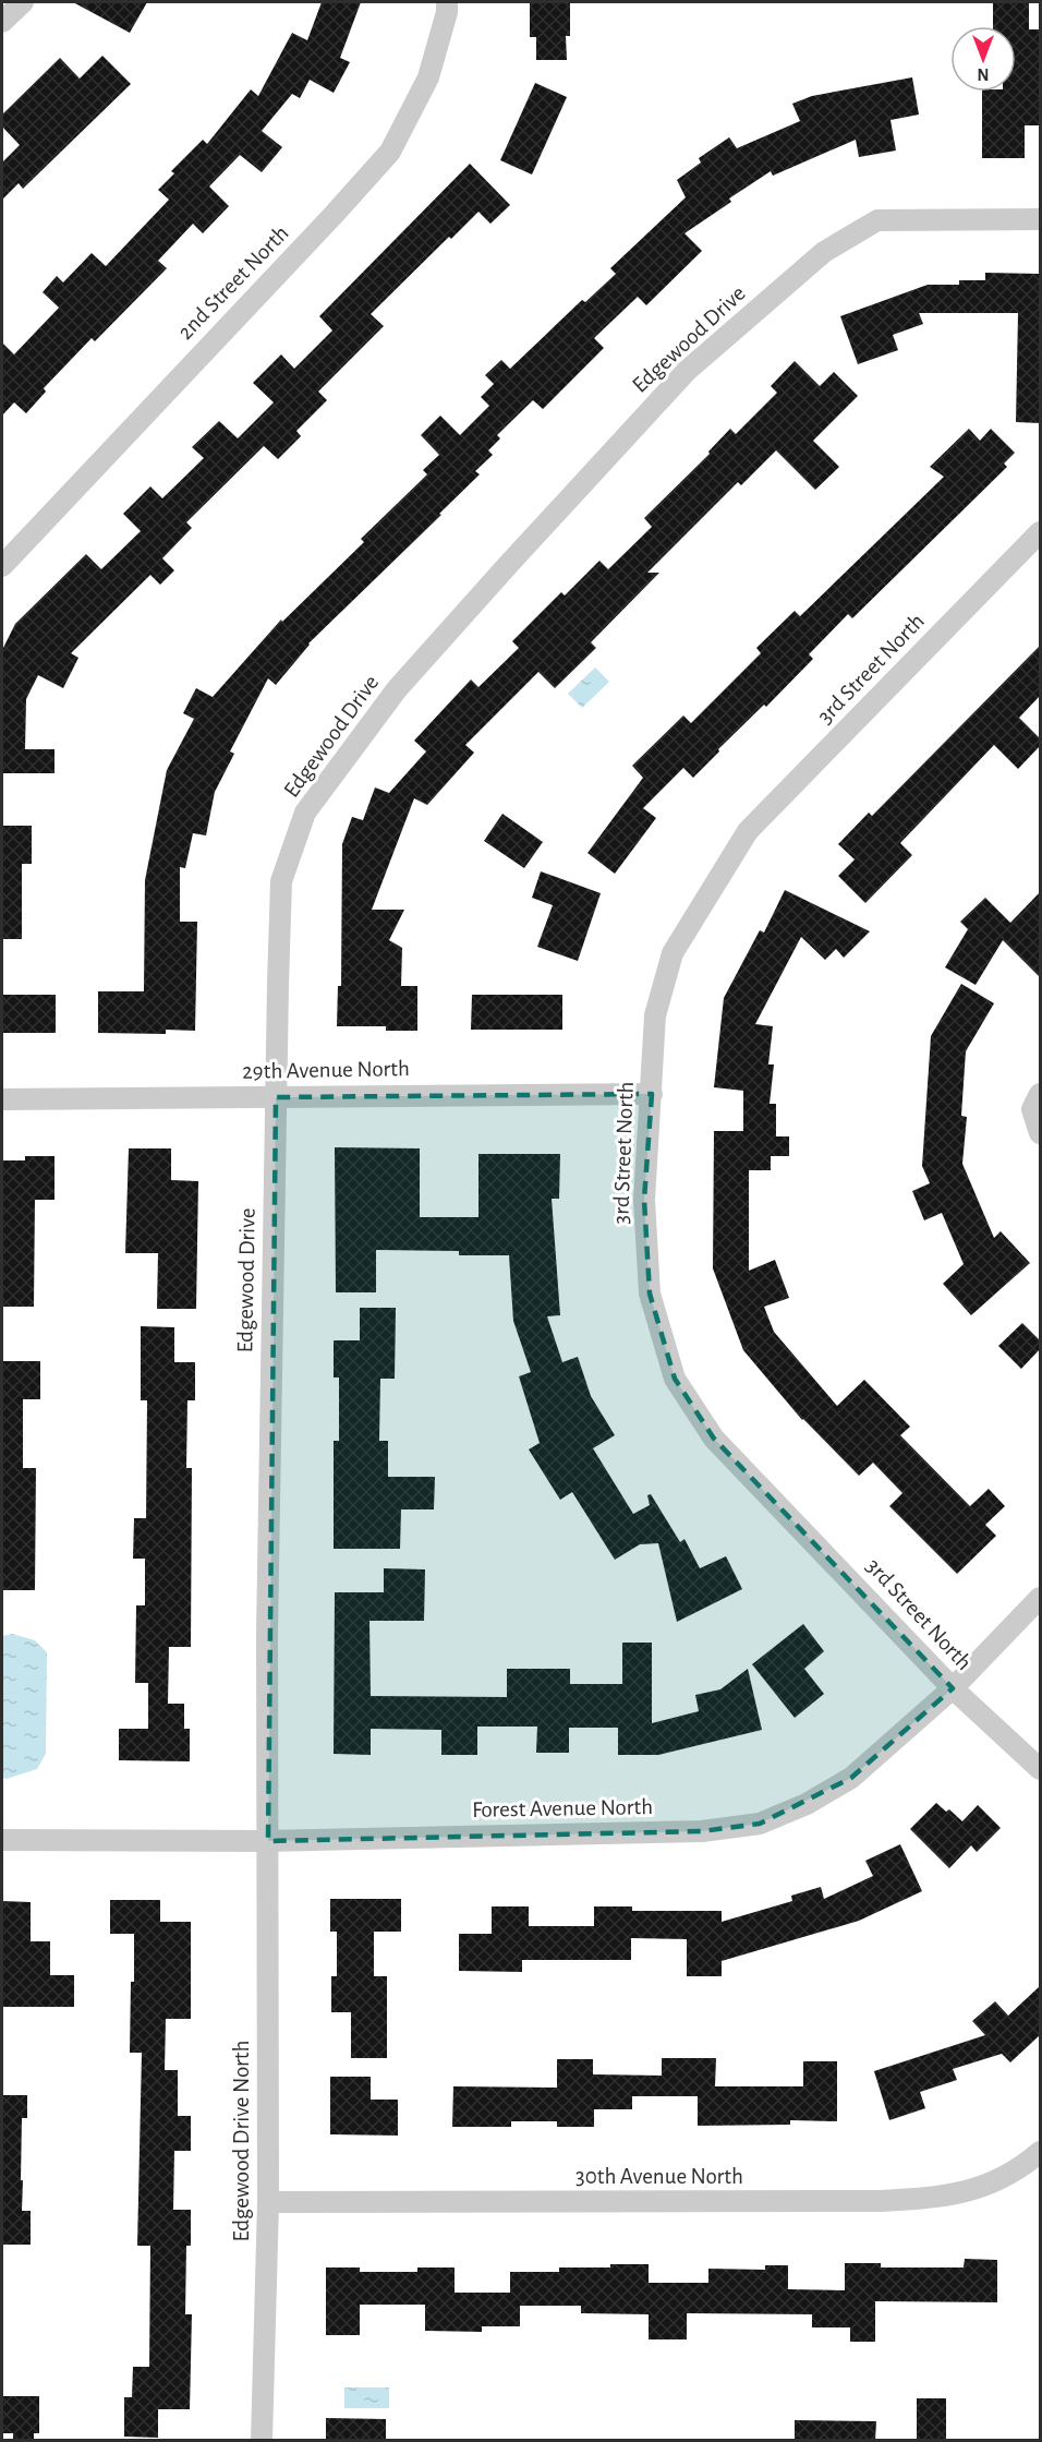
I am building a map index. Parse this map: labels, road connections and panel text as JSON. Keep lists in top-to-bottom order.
{
  "streets": {
    "street": [
      "2nd Street North",
      "Edgewood Drive",
      "3rd Street North",
      "29th Avenue North",
      "Forest Avenue North",
      "Edgewood Drive North",
      "30th Avenue North"
    ]
  },
  "crossings": [
    ["Edgewood Drive", "29th Avenue North"],
    ["Edgewood Drive", "Forest Avenue North"],
    ["Edgewood Drive", "Edgewood Drive North"],
    ["3rd Street North", "29th Avenue North"],
    ["3rd Street North", "Forest Avenue North"],
    ["Forest Avenue North", "Edgewood Drive North"],
    ["Edgewood Drive North", "30th Avenue North"]
  ],
  "north": "bottom"
}
